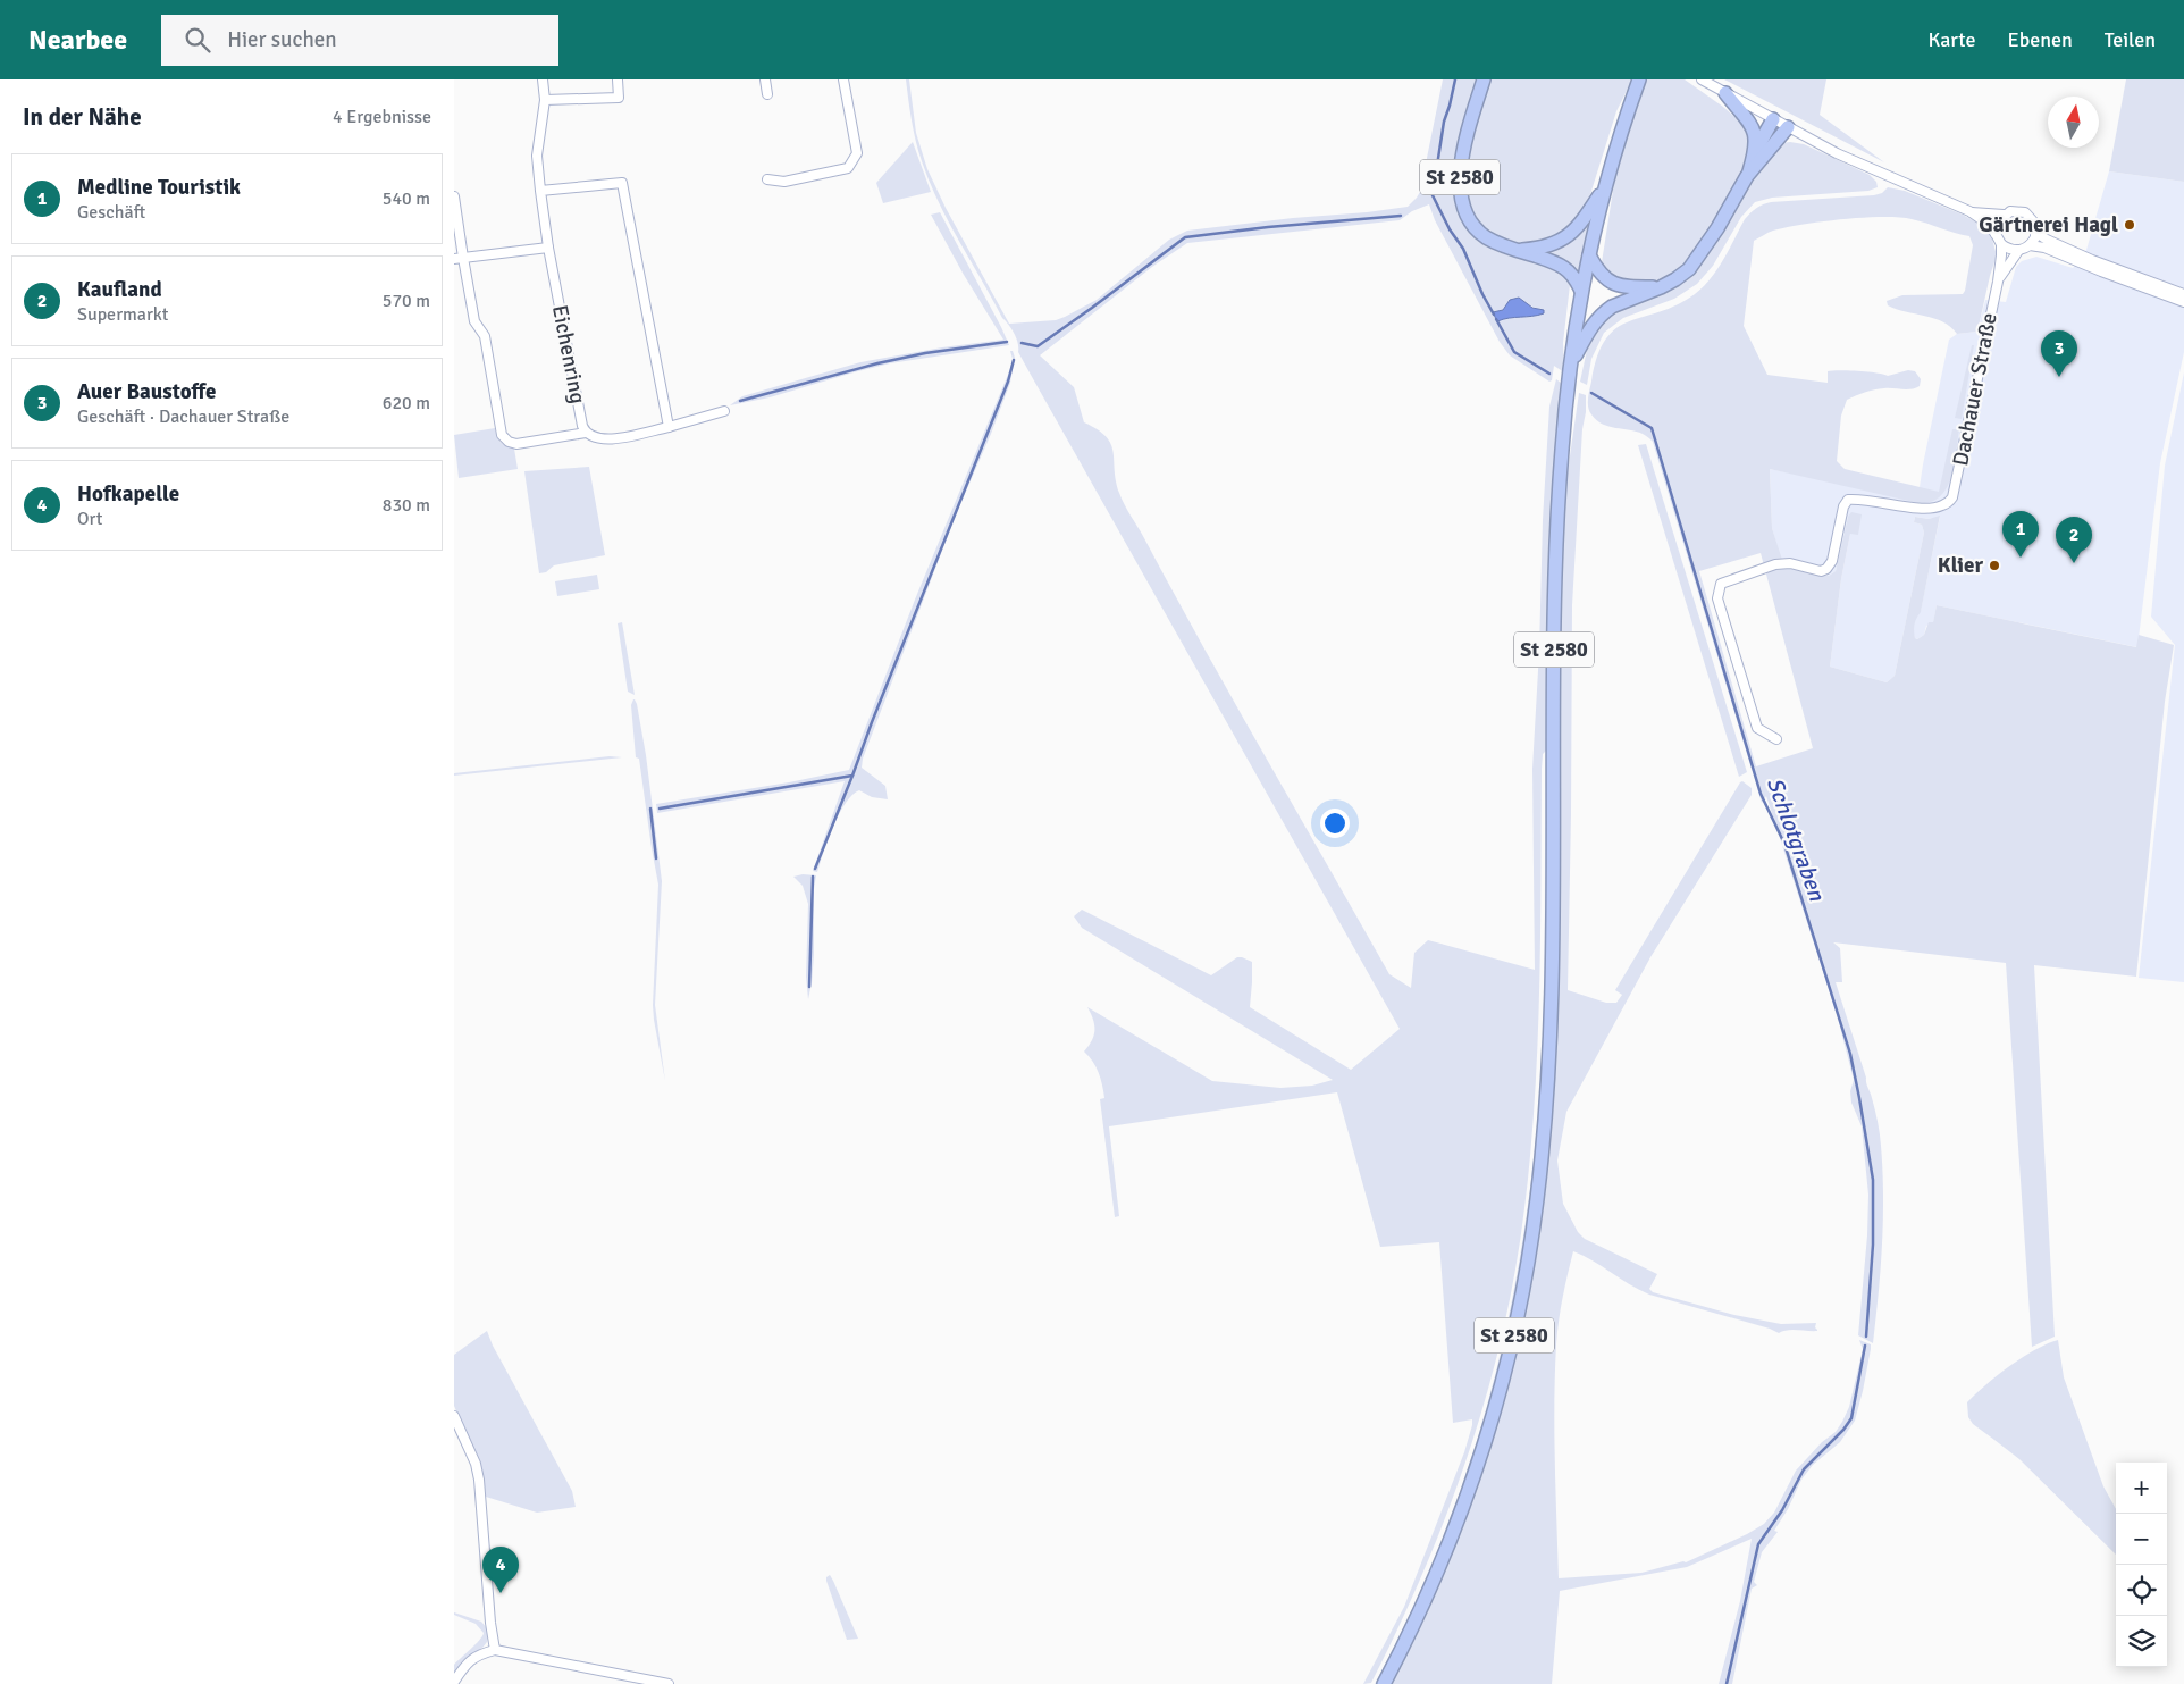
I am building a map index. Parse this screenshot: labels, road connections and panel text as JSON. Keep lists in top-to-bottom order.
{
  "streets": {
    "highway": ["St 2580"],
    "street": ["Eichenring", "Dachauer Straße"]
  },
  "water": ["Schlotgraben"],
  "places": ["Gärtnerei Hagl", "Klier"],
  "north": "top",
  "page": {
    "header": "Nearbee",
    "search": "Hier suchen",
    "nav": ["Karte", "Ebenen", "Teilen"],
    "heading": ["In der Nähe", "4 Ergebnisse"],
    "list": [
      {
        "mark": "1",
        "name": "Medline Touristik",
        "note": "Geschäft",
        "value": "540 m"
      },
      {
        "mark": "2",
        "name": "Kaufland",
        "note": "Supermarkt",
        "value": "570 m"
      },
      {
        "mark": "3",
        "name": "Auer Baustoffe",
        "note": "Geschäft · Dachauer Straße",
        "value": "620 m"
      },
      {
        "mark": "4",
        "name": "Hofkapelle",
        "note": "Ort",
        "value": "830 m"
      }
    ],
    "pins": [
      "3",
      "1",
      "2",
      "4"
    ],
    "map_buttons": ["+", "−"]
  }
}
